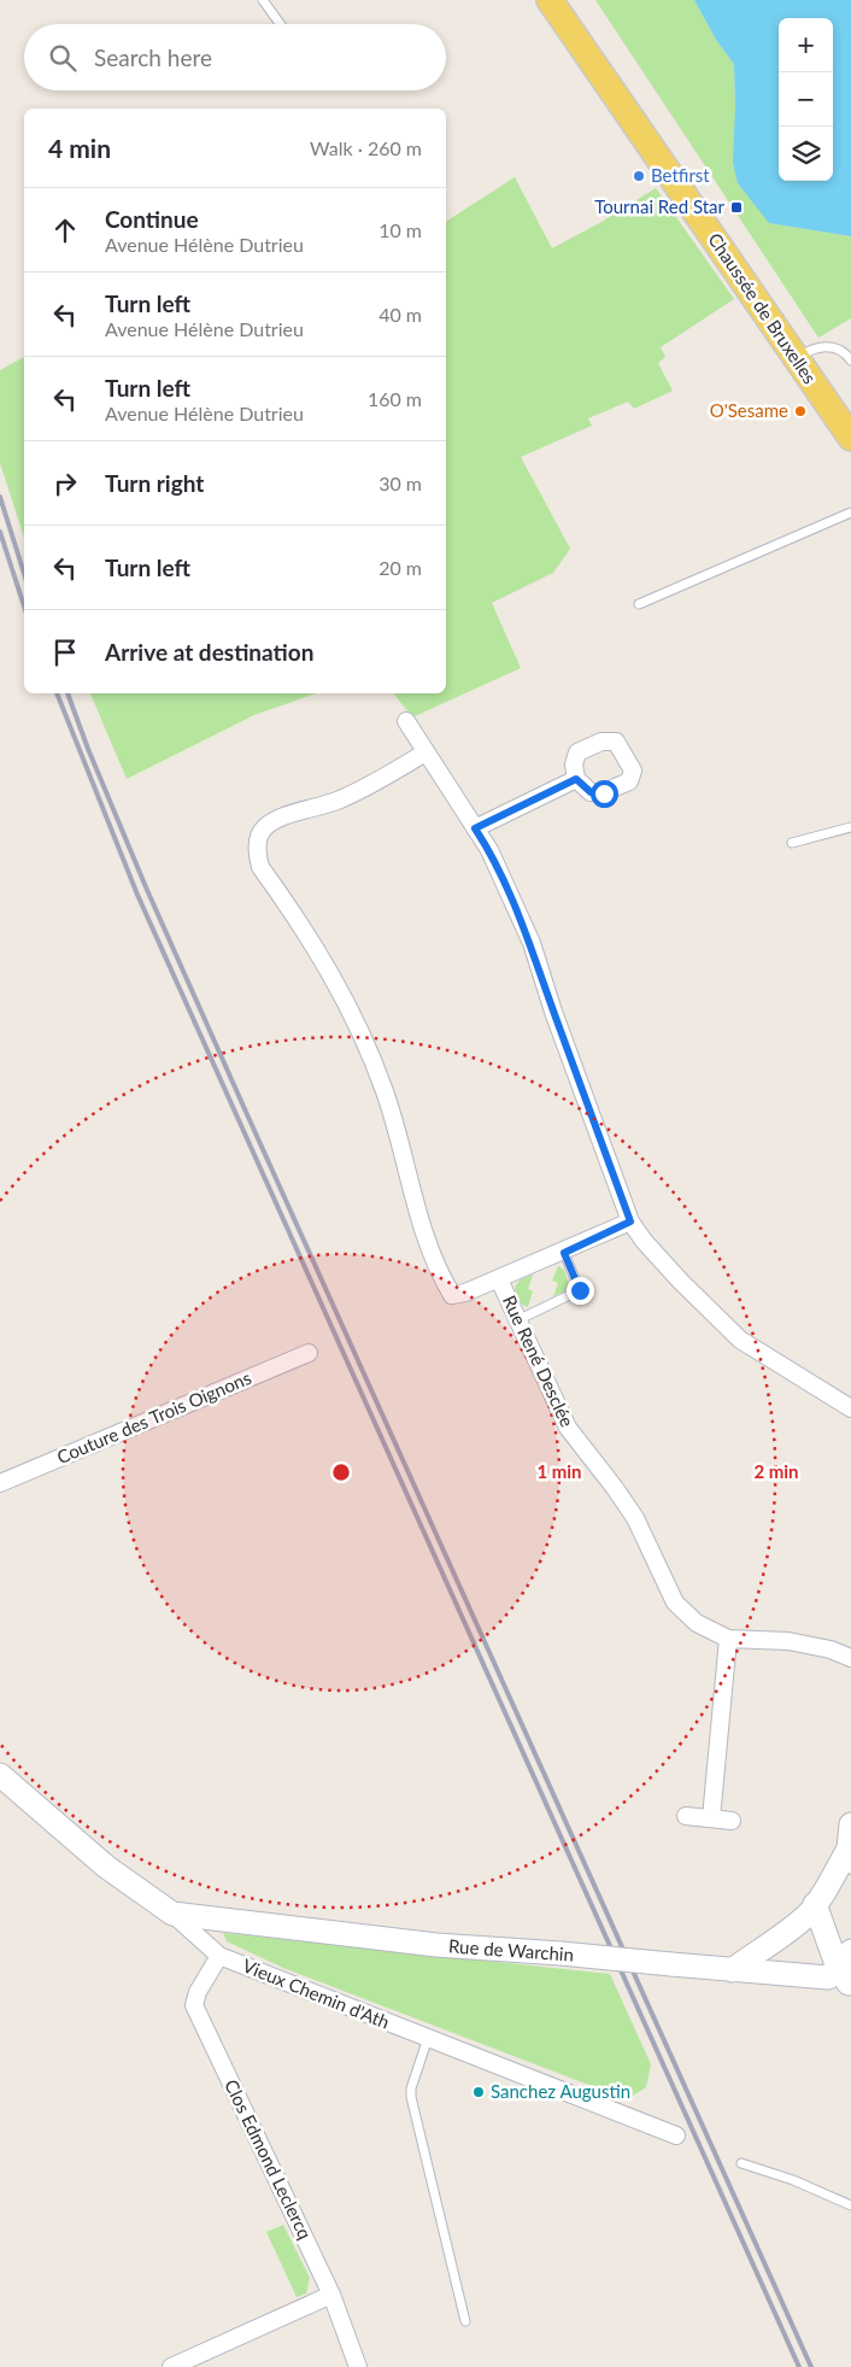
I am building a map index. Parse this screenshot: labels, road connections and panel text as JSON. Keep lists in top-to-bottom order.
{
  "streets": {
    "main road": ["Chaussée de Bruxelles"],
    "street": [
      "Rue René Desclée",
      "Couture des Trois Oignons",
      "Rue de Warchin",
      "Vieux Chemin d'Ath",
      "Clos Edmond Leclercq"
    ]
  },
  "crossings": [
    ["Rue de Warchin", "Vieux Chemin d'Ath"],
    ["Vieux Chemin d'Ath", "Clos Edmond Leclercq"]
  ],
  "places": {
    "other": ["Betfirst", "O'Sesame", "Sanchez Augustin"],
    "transit": ["Tournai Red Star"]
  },
  "page": {
    "map_buttons": ["+", "−"],
    "search": "Search here",
    "heading": ["4 min", "Walk · 260 m"],
    "list": [
      ["Continue", "Avenue Hélène Dutrieu", "10 m"],
      ["Turn left", "Avenue Hélène Dutrieu", "40 m"],
      ["Turn left", "Avenue Hélène Dutrieu", "160 m"],
      ["Turn right", "30 m"],
      ["Turn left", "20 m"],
      "Arrive at destination"
    ]
  },
  "rings": ["1 min", "2 min"]
}
